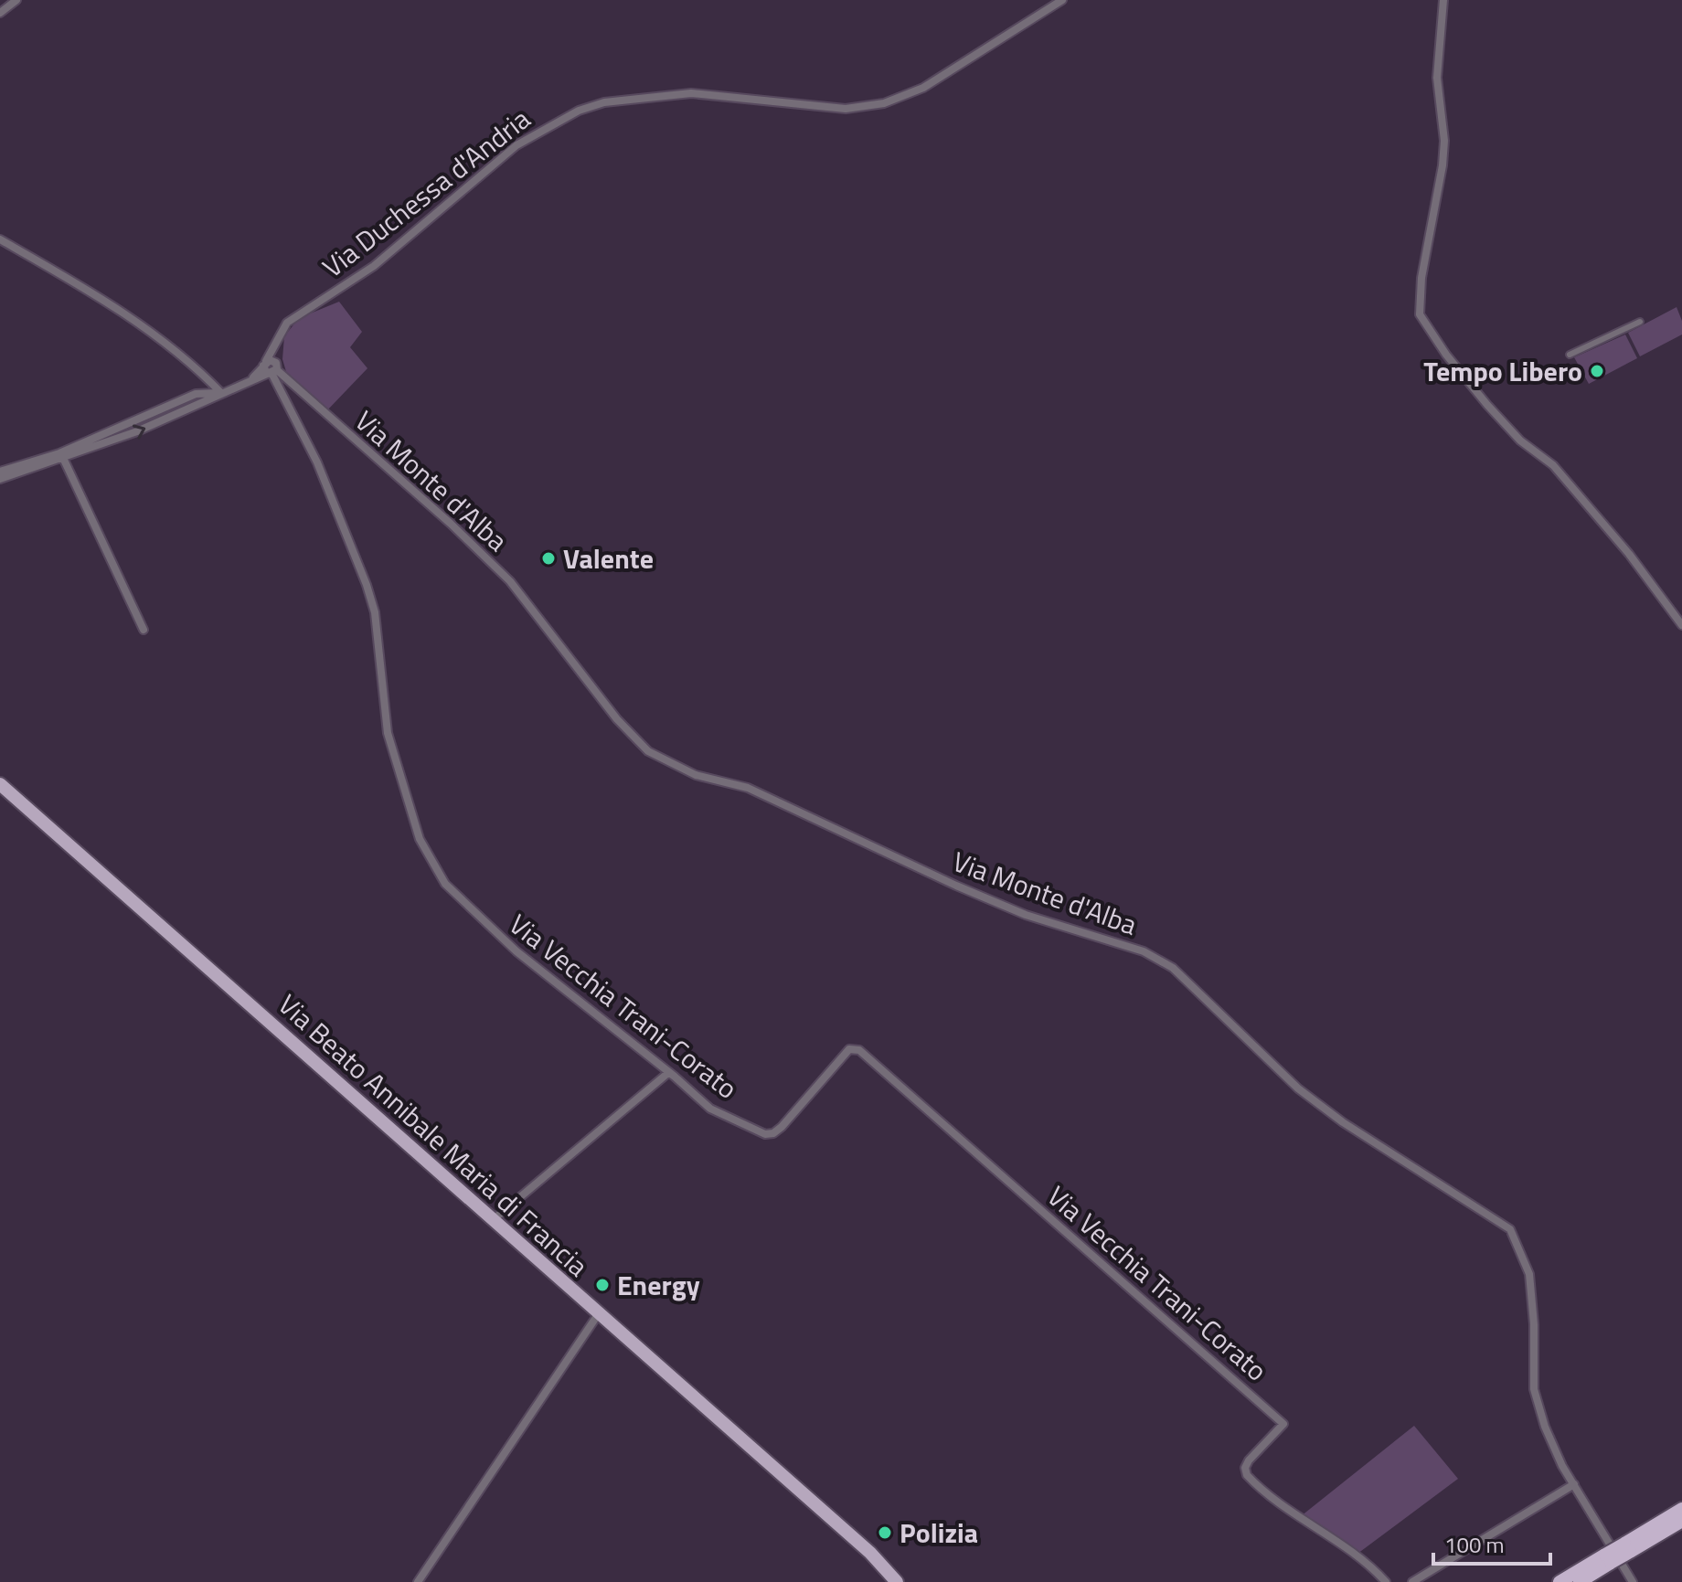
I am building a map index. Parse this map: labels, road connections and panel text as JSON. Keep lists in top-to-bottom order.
{
  "streets": {
    "main road": ["Via Beato Annibale Maria di Francia"],
    "street": ["Via Duchessa d'Andria", "Via Monte d'Alba", "Via Vecchia Trani-Corato"]
  },
  "crossings": [
    ["Via Duchessa d'Andria", "Via Monte d'Alba"],
    ["Via Duchessa d'Andria", "Via Vecchia Trani-Corato"],
    ["Via Monte d'Alba", "Via Vecchia Trani-Corato"]
  ],
  "places": [
    "Tempo Libero",
    "Valente",
    "Energy",
    "Polizia"
  ],
  "scale_bar": "100 m"
}
